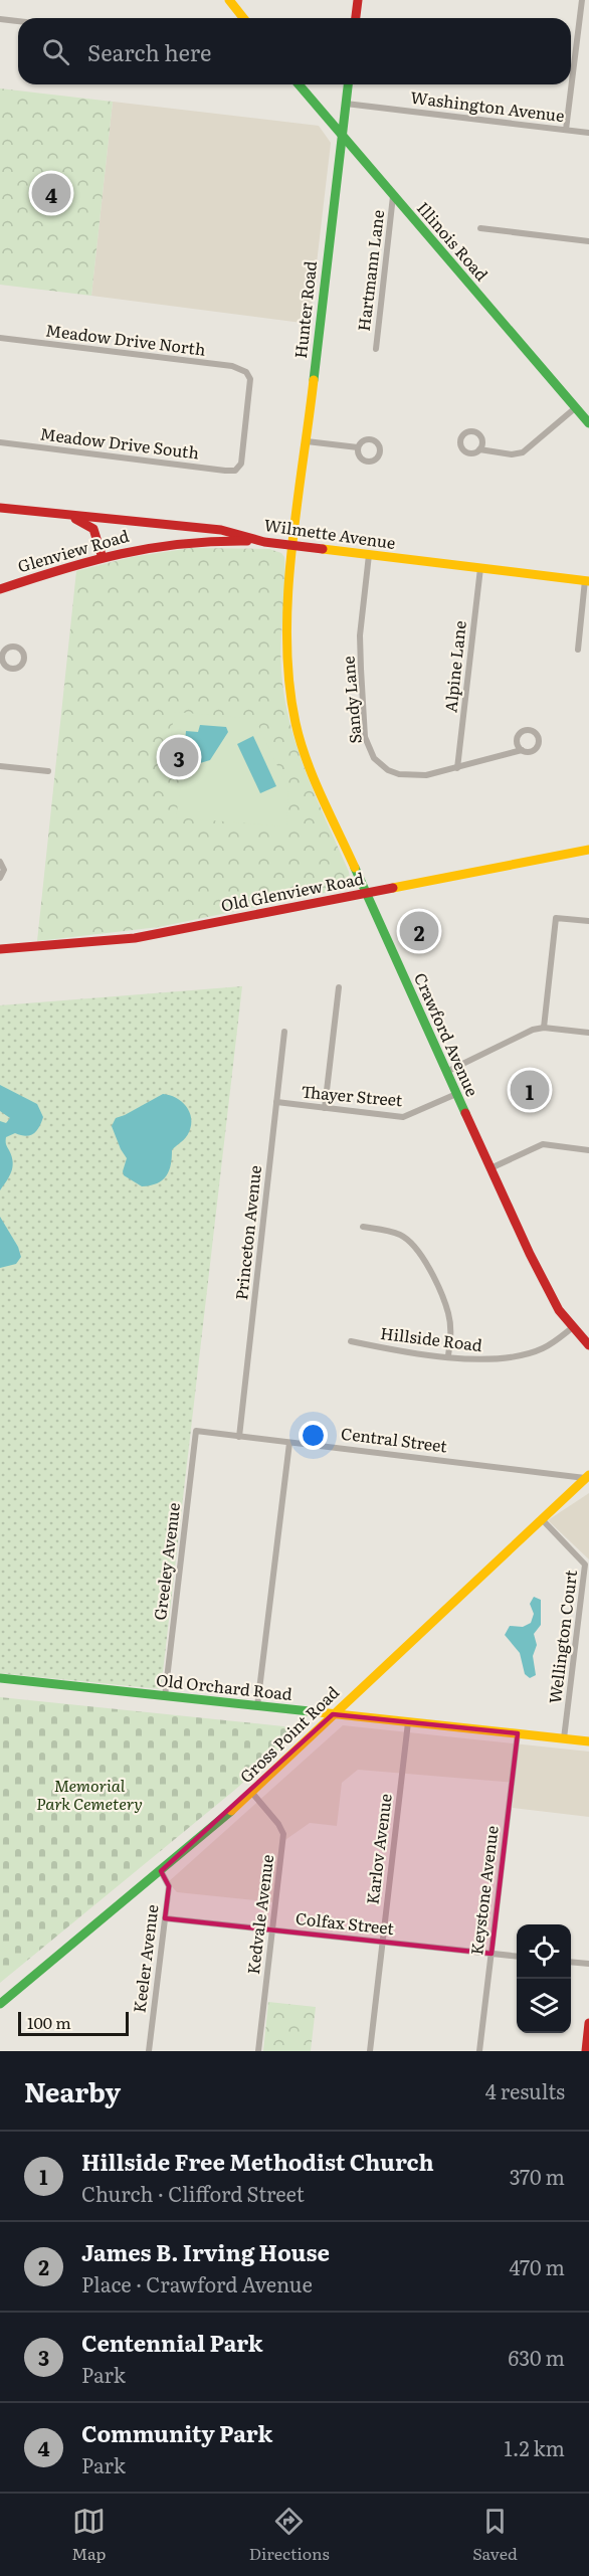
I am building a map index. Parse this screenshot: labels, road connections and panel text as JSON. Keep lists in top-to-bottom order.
{
  "streets": {
    "main road": [
      "Illinois Road",
      "Hunter Road",
      "Wilmette Avenue",
      "Glenview Road",
      "Old Glenview Road",
      "Crawford Avenue",
      "Old Orchard Road",
      "Gross Point Road"
    ],
    "street": [
      "Washington Avenue",
      "Hartmann Lane",
      "Meadow Drive North",
      "Meadow Drive South",
      "Alpine Lane",
      "Sandy Lane",
      "Thayer Street",
      "Princeton Avenue",
      "Hillside Road",
      "Central Street",
      "Greeley Avenue",
      "Wellington Court",
      "Karlov Avenue",
      "Keystone Avenue",
      "Kedvale Avenue",
      "Colfax Street",
      "Keeler Avenue"
    ]
  },
  "crossings": [
    ["Washington Avenue", "Hunter Road"],
    ["Illinois Road", "Hartmann Lane"],
    ["Illinois Road", "Hunter Road"],
    ["Hunter Road", "Wilmette Avenue"],
    ["Hunter Road", "Crawford Avenue"],
    ["Meadow Drive North", "Meadow Drive South"],
    ["Wilmette Avenue", "Glenview Road"],
    ["Wilmette Avenue", "Alpine Lane"],
    ["Wilmette Avenue", "Sandy Lane"],
    ["Wilmette Avenue", "Crawford Avenue"],
    ["Alpine Lane", "Sandy Lane"],
    ["Old Glenview Road", "Crawford Avenue"],
    ["Crawford Avenue", "Thayer Street"],
    ["Crawford Avenue", "Hillside Road"],
    ["Thayer Street", "Princeton Avenue"],
    ["Princeton Avenue", "Central Street"],
    ["Central Street", "Greeley Avenue"],
    ["Central Street", "Gross Point Road"],
    ["Greeley Avenue", "Old Orchard Road"],
    ["Wellington Court", "Old Orchard Road"],
    ["Wellington Court", "Gross Point Road"],
    ["Old Orchard Road", "Gross Point Road"],
    ["Old Orchard Road", "Karlov Avenue"],
    ["Old Orchard Road", "Keystone Avenue"],
    ["Gross Point Road", "Kedvale Avenue"],
    ["Gross Point Road", "Keeler Avenue"],
    ["Karlov Avenue", "Colfax Street"],
    ["Keystone Avenue", "Colfax Street"],
    ["Kedvale Avenue", "Colfax Street"],
    ["Colfax Street", "Keeler Avenue"]
  ],
  "parks": ["Memorial Park Cemetery"],
  "scale_bar": "100 m",
  "page": {
    "search": "Search here",
    "pins": [
      "4",
      "3",
      "2",
      "1"
    ],
    "scale": "100 m",
    "heading": ["Nearby", "4 results"],
    "list": [
      {
        "mark": "1",
        "name": "Hillside Free Methodist Church",
        "note": "Church · Clifford Street",
        "value": "370 m"
      },
      {
        "mark": "2",
        "name": "James B. Irving House",
        "note": "Place · Crawford Avenue",
        "value": "470 m"
      },
      {
        "mark": "3",
        "name": "Centennial Park",
        "note": "Park",
        "value": "630 m"
      },
      {
        "mark": "4",
        "name": "Community Park",
        "note": "Park",
        "value": "1.2 km"
      }
    ],
    "nav": ["Map", "Directions", "Saved"]
  }
}
